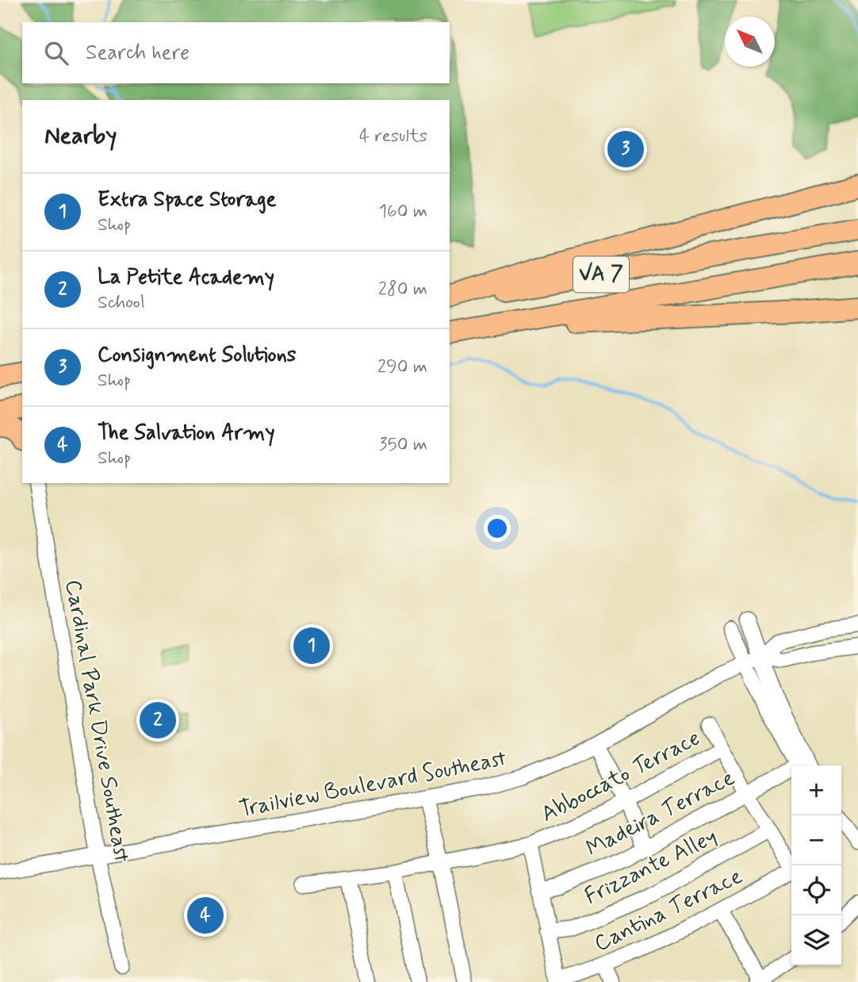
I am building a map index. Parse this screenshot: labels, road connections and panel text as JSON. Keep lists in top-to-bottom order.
{
  "streets": {
    "highway": ["VA 7"],
    "street": [
      "Cardinal Park Drive Southeast",
      "Abboccato Terrace",
      "Trailview Boulevard Southeast",
      "Madeira Terrace",
      "Frizzante Alley",
      "Cantina Terrace"
    ]
  },
  "crossings": [
    ["Cardinal Park Drive Southeast", "Trailview Boulevard Southeast"]
  ],
  "north": "top left",
  "page": {
    "search": "Search here",
    "heading": ["Nearby", "4 results"],
    "pins": [
      "3",
      "1",
      "2",
      "4"
    ],
    "list": [
      {
        "mark": "1",
        "name": "Extra Space Storage",
        "note": "Shop",
        "value": "160 m"
      },
      {
        "mark": "2",
        "name": "La Petite Academy",
        "note": "School",
        "value": "280 m"
      },
      {
        "mark": "3",
        "name": "Consignment Solutions",
        "note": "Shop",
        "value": "290 m"
      },
      {
        "mark": "4",
        "name": "The Salvation Army",
        "note": "Shop",
        "value": "350 m"
      }
    ],
    "map_buttons": ["+", "−"]
  }
}
